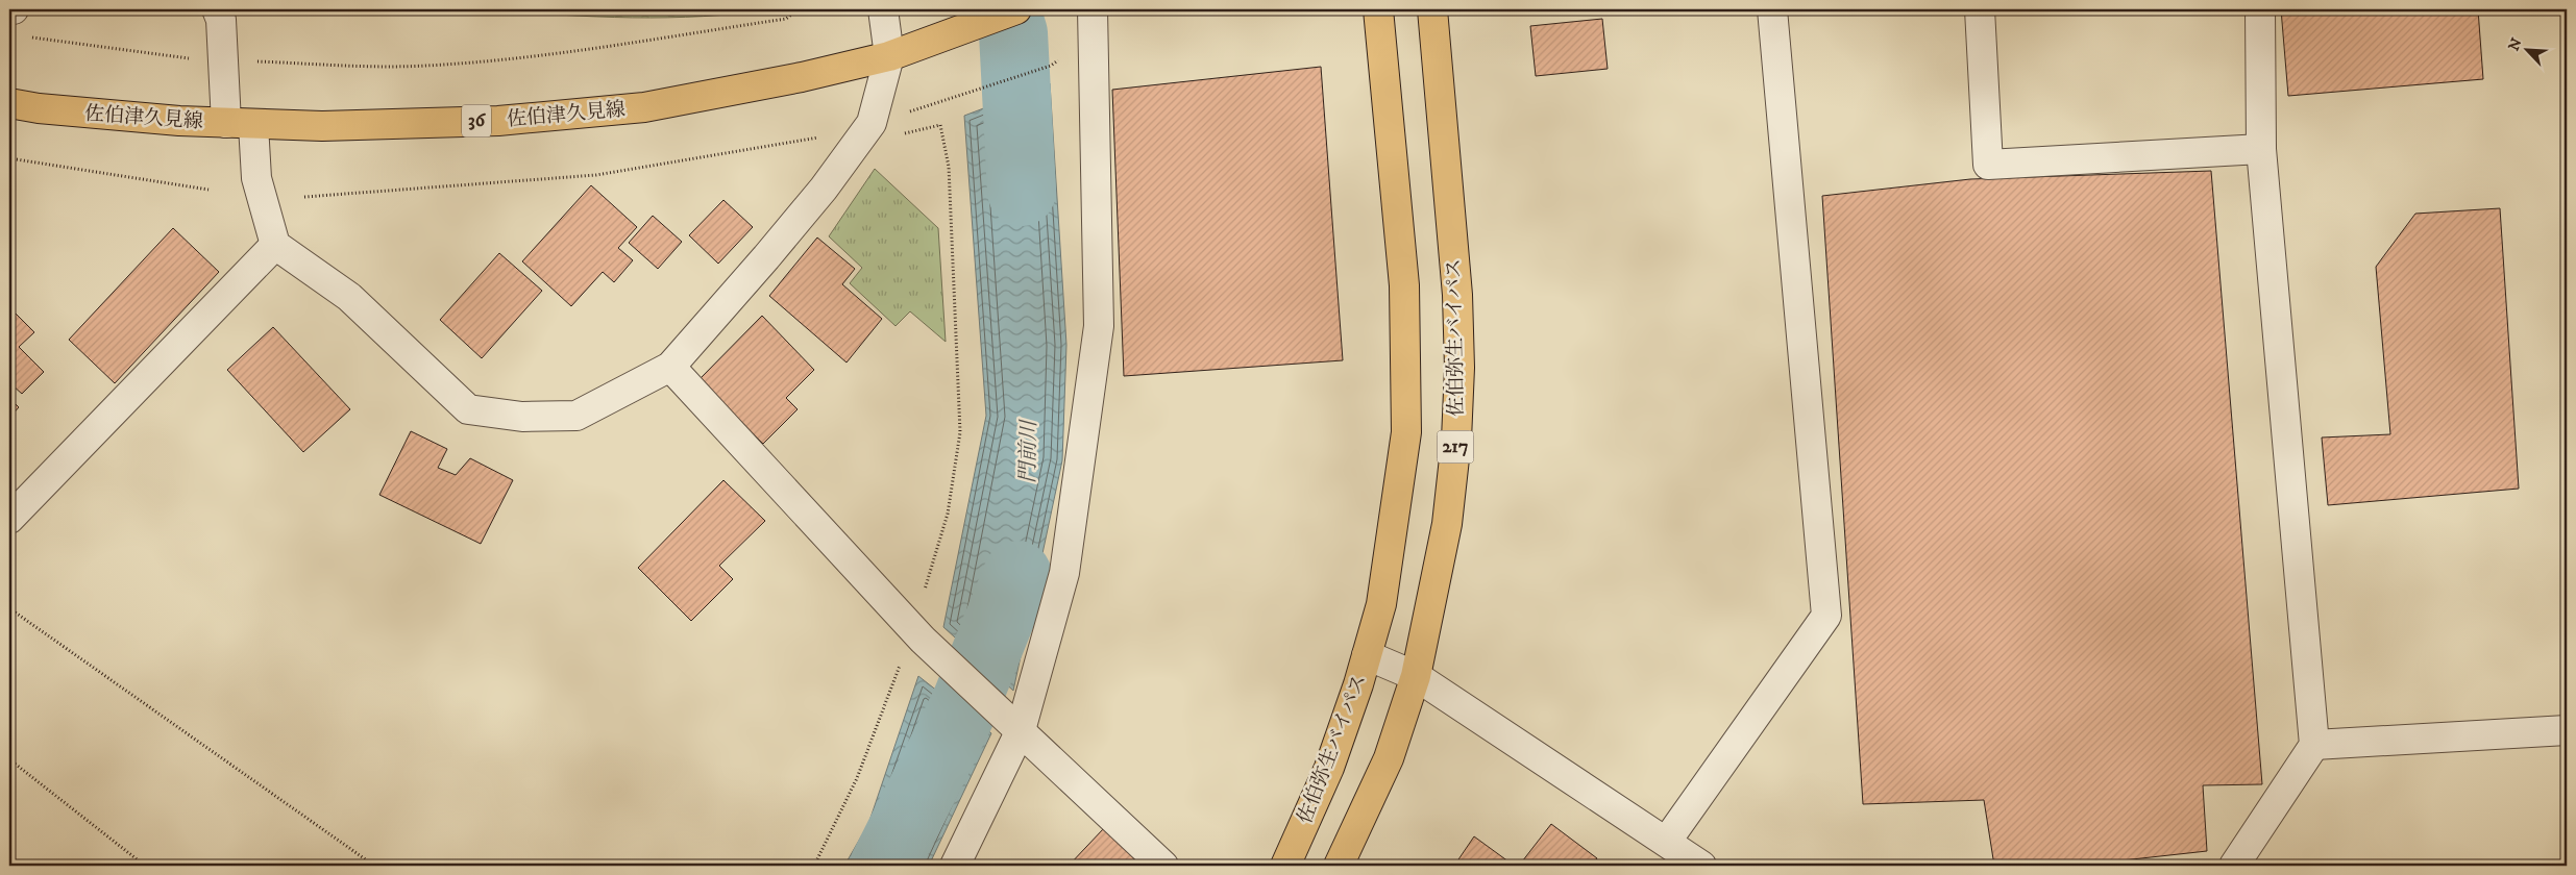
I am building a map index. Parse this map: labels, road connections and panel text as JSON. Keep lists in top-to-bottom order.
{
  "streets": {
    "main road": [
      "佐伯津久見線",
      "36",
      "佐伯弥生バイパス",
      "217"
    ]
  },
  "water": ["門前川"],
  "north": "top left"
}
